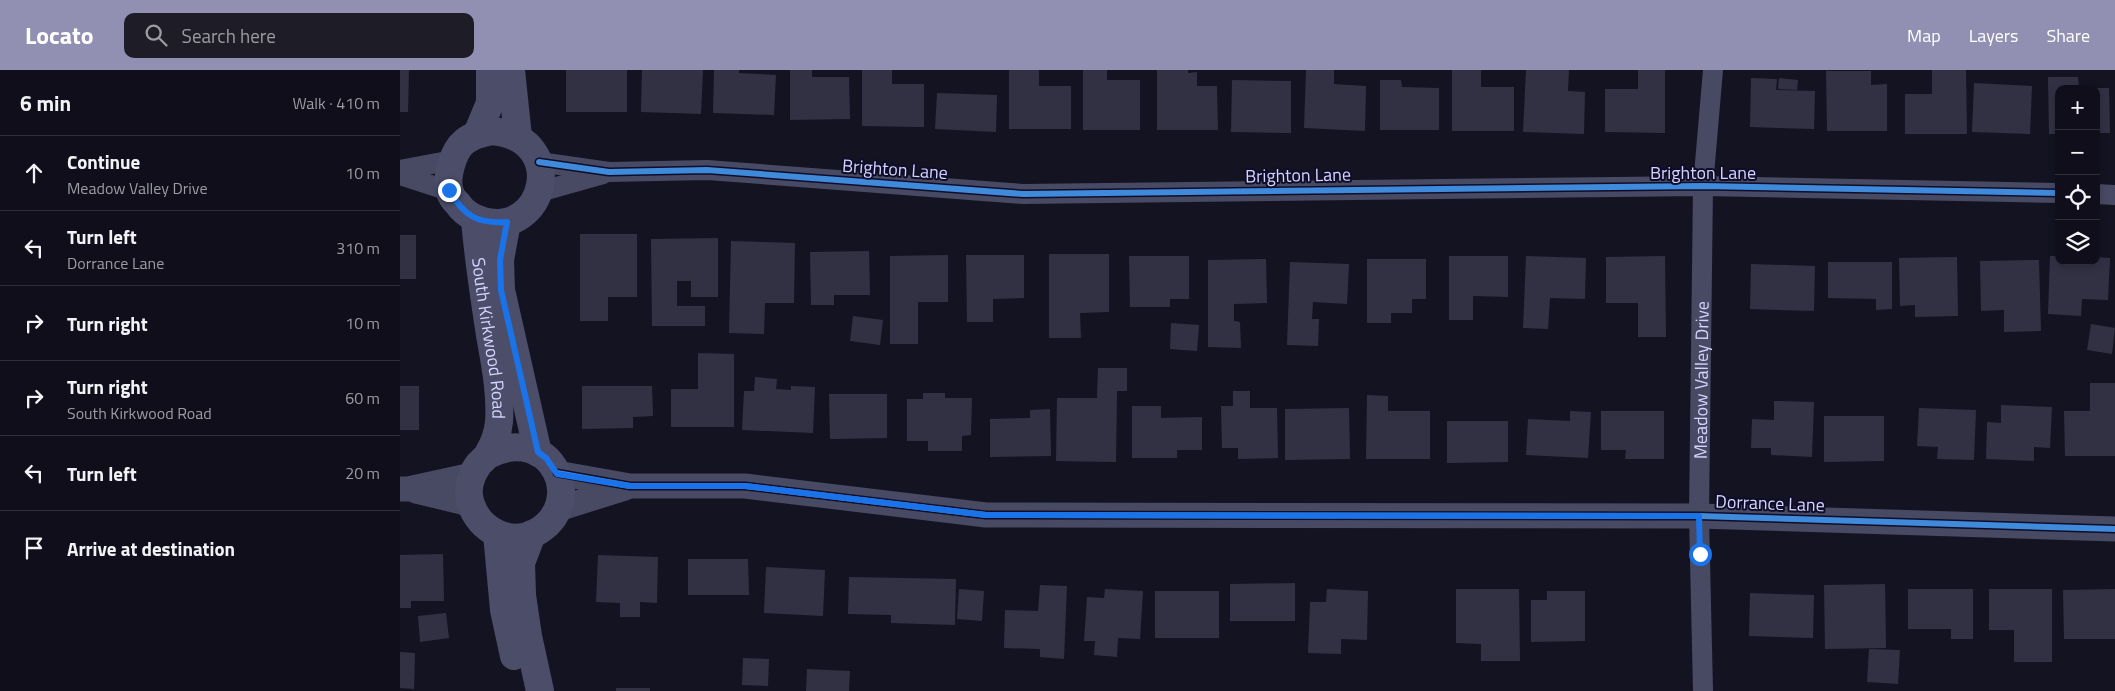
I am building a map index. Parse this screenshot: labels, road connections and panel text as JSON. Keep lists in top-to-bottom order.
{
  "streets": {
    "main road": ["South Kirkwood Road"],
    "street": ["Brighton Lane", "Meadow Valley Drive", "Dorrance Lane"]
  },
  "crossings": [
    ["Brighton Lane", "South Kirkwood Road"],
    ["Brighton Lane", "Meadow Valley Drive"],
    ["South Kirkwood Road", "Dorrance Lane"],
    ["Meadow Valley Drive", "Dorrance Lane"]
  ],
  "page": {
    "header": "Locato",
    "search": "Search here",
    "nav": ["Map", "Layers", "Share"],
    "heading": ["6 min", "Walk · 410 m"],
    "map_buttons": ["+", "−"],
    "list": [
      ["Continue", "Meadow Valley Drive", "10 m"],
      ["Turn left", "Dorrance Lane", "310 m"],
      ["Turn right", "10 m"],
      ["Turn right", "South Kirkwood Road", "60 m"],
      ["Turn left", "20 m"],
      "Arrive at destination"
    ]
  }
}
